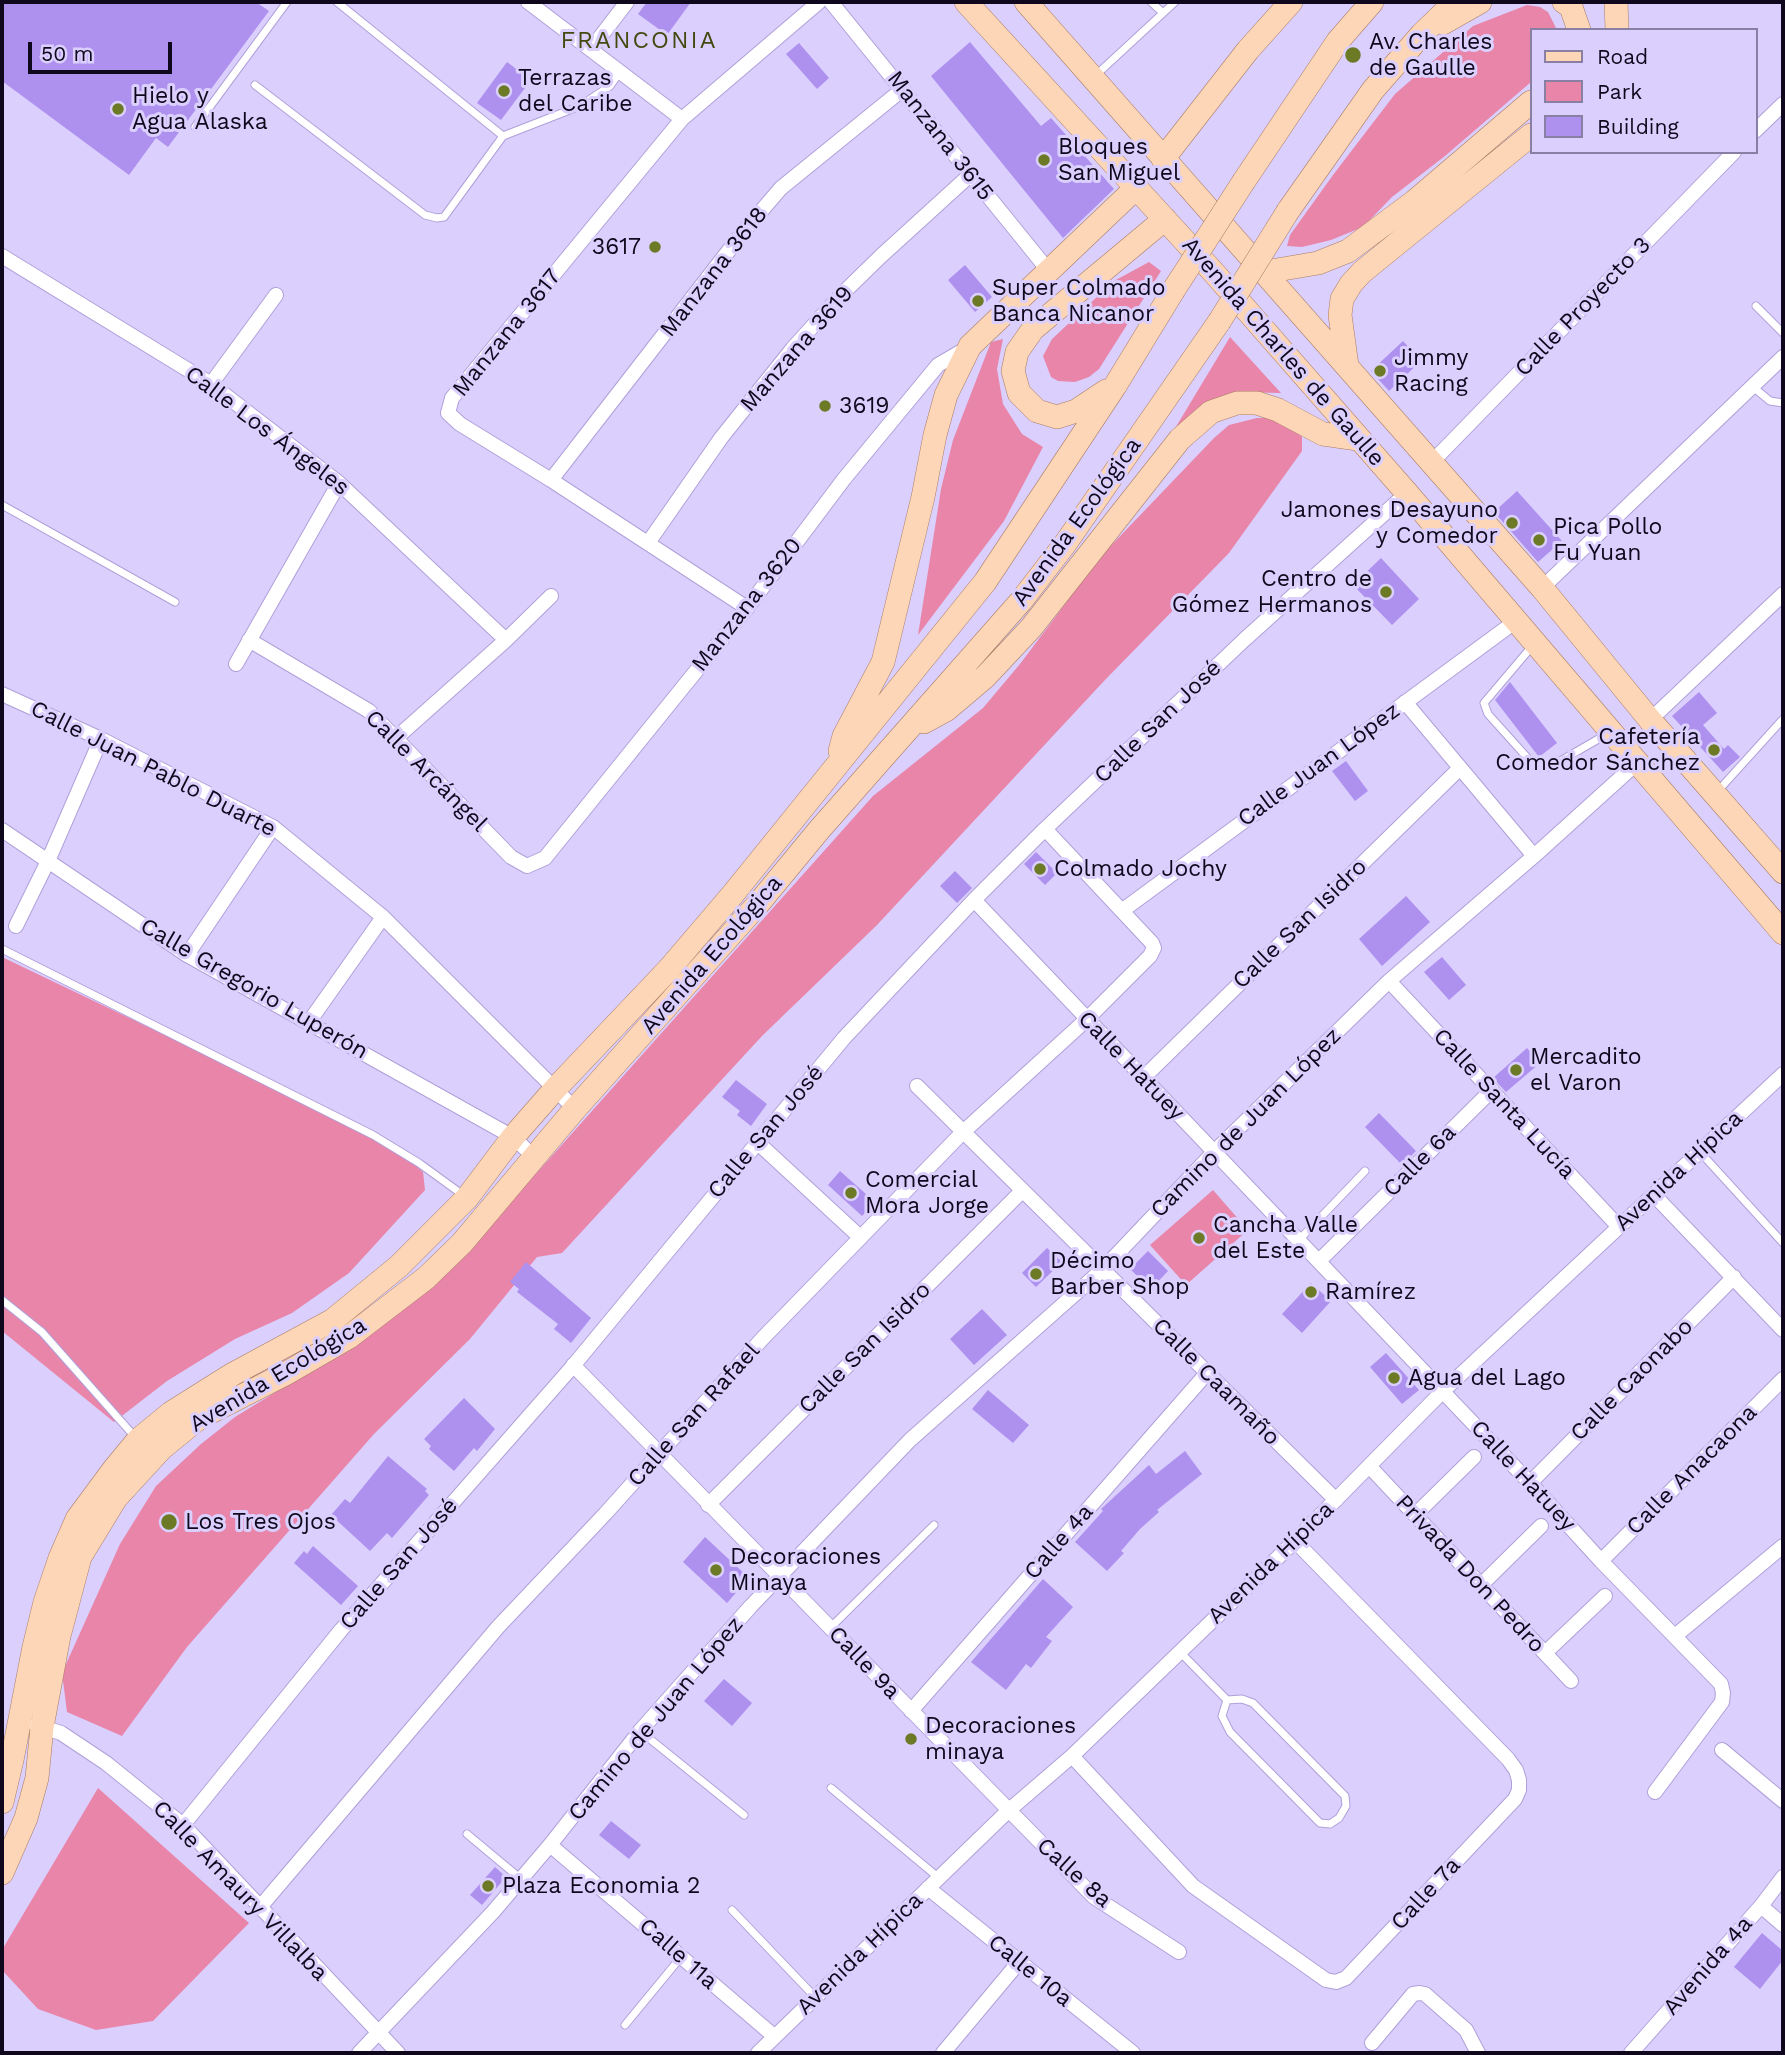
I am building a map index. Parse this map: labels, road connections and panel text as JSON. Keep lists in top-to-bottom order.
{
  "streets": {
    "main road": ["Avenida Charles de Gaulle", "Avenida Ecológica"],
    "street": [
      "Manzana 3615",
      "Manzana 3618",
      "Calle Proyecto 3",
      "Manzana 3617",
      "Manzana 3619",
      "Calle Los Ángeles",
      "Manzana 3620",
      "Calle San José",
      "Calle Juan López",
      "Calle Juan Pablo Duarte",
      "Calle Arcángel",
      "Calle San Isidro",
      "Calle Gregorio Luperón",
      "Calle Hatuey",
      "Calle Santa Lucía",
      "Camino de Juan López",
      "Calle 6a",
      "Avenida Hípica",
      "Calle Caonabo",
      "Calle Caamaño",
      "Calle San Rafael",
      "Calle Anacaona",
      "Calle 4a",
      "Privada Don Pedro",
      "Calle 9a",
      "Calle 8a",
      "Calle Amaury Villalba",
      "Calle 7a",
      "Calle 11a",
      "Avenida 4a",
      "Calle 10a"
    ]
  },
  "crossings": [
    ["Manzana 3615", "Manzana 3618"],
    ["Manzana 3615", "Manzana 3619"],
    ["Manzana 3618", "Manzana 3617"],
    ["Calle Proyecto 3", "Avenida Charles de Gaulle"],
    ["Manzana 3617", "Manzana 3619"],
    ["Manzana 3617", "Manzana 3620"],
    ["Avenida Charles de Gaulle", "Calle San José"],
    ["Avenida Charles de Gaulle", "Calle Juan López"],
    ["Avenida Charles de Gaulle", "Camino de Juan López"],
    ["Avenida Ecológica", "Calle Juan Pablo Duarte"],
    ["Avenida Ecológica", "Calle Gregorio Luperón"],
    ["Avenida Ecológica", "Calle Amaury Villalba"],
    ["Manzana 3620", "Calle Arcángel"],
    ["Calle San José", "Calle Hatuey"],
    ["Calle San José", "Calle 9a"],
    ["Calle San José", "Calle Amaury Villalba"],
    ["Calle Juan López", "Calle San Rafael"],
    ["Calle San Isidro", "Calle Hatuey"],
    ["Calle San Isidro", "Calle Caamaño"],
    ["Calle San Isidro", "Calle 9a"],
    ["Calle Hatuey", "Camino de Juan López"],
    ["Calle Hatuey", "Calle 6a"],
    ["Calle Hatuey", "Avenida Hípica"],
    ["Calle Hatuey", "Calle Caonabo"],
    ["Calle Hatuey", "Calle San Rafael"],
    ["Calle Hatuey", "Calle Anacaona"],
    ["Calle Santa Lucía", "Camino de Juan López"],
    ["Calle Santa Lucía", "Calle 6a"],
    ["Calle Santa Lucía", "Avenida Hípica"],
    ["Camino de Juan López", "Calle Caamaño"],
    ["Camino de Juan López", "Calle 9a"],
    ["Camino de Juan López", "Calle Amaury Villalba"],
    ["Camino de Juan López", "Calle 11a"],
    ["Avenida Hípica", "Calle Caamaño"],
    ["Avenida Hípica", "Privada Don Pedro"],
    ["Avenida Hípica", "Calle 9a"],
    ["Avenida Hípica", "Calle 8a"],
    ["Avenida Hípica", "Calle 7a"],
    ["Avenida Hípica", "Calle 11a"],
    ["Avenida Hípica", "Calle 10a"],
    ["Calle Caamaño", "Calle San Rafael"],
    ["Calle Caamaño", "Calle 4a"],
    ["Calle San Rafael", "Calle 9a"],
    ["Calle San Rafael", "Calle Amaury Villalba"],
    ["Calle 4a", "Calle 9a"],
    ["Calle 9a", "Calle 8a"]
  ],
  "districts": ["FRANCONIA"],
  "places": [
    "Av. Charles de Gaulle",
    "Terrazas del Caribe",
    "Hielo y Agua Alaska",
    "Bloques San Miguel",
    "3617",
    "Super Colmado Banca Nicanor",
    "Jimmy Racing",
    "3619",
    "Jamones Desayuno y Comedor",
    "Pica Pollo Fu Yuan",
    "Centro de Gómez Hermanos",
    "Cafetería Comedor Sánchez",
    "Colmado Jochy",
    "Mercadito el Varon",
    "Comercial Mora Jorge",
    "Cancha Valle del Este",
    "Décimo Barber Shop",
    "Ramírez",
    "Agua del Lago",
    "Los Tres Ojos",
    "Decoraciones Minaya",
    "Decoraciones minaya",
    "Plaza Economia 2"
  ],
  "legend": ["Road", "Park", "Building"],
  "scale_bar": "50 m"
}
